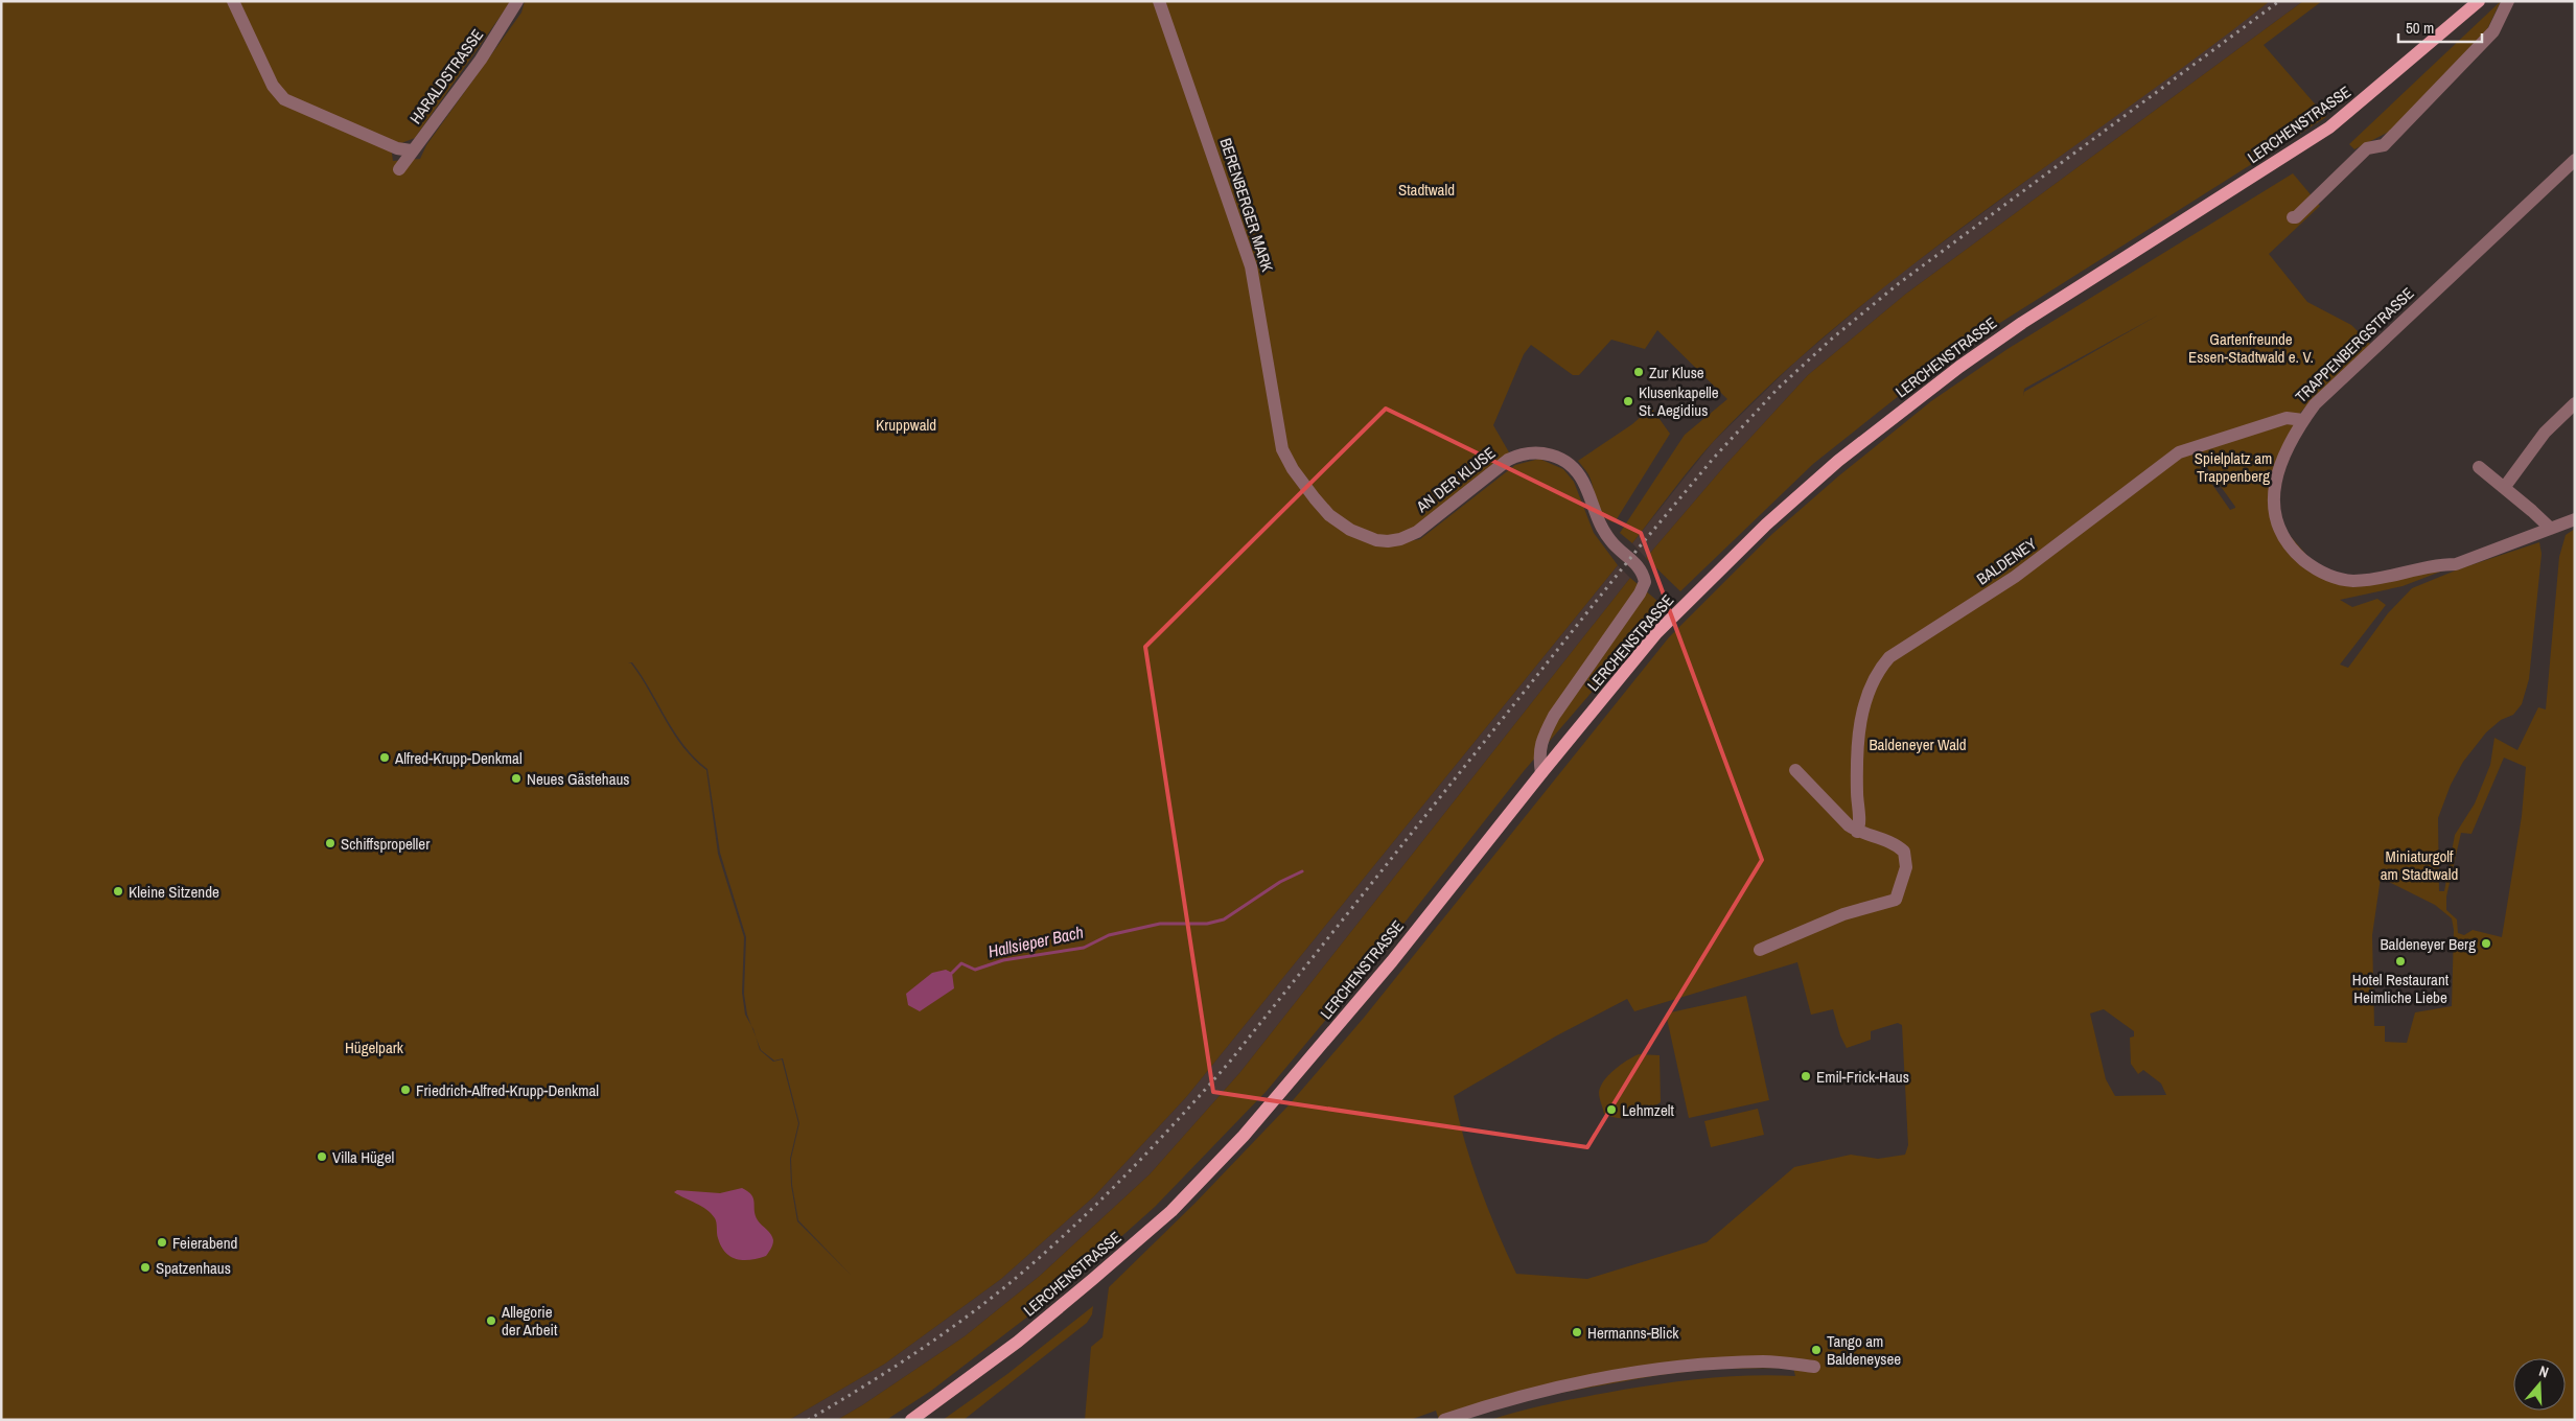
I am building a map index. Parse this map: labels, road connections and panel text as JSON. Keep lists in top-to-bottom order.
{
  "streets": {
    "main road": ["LERCHENSTRASSE"],
    "street": [
      "HARALDSTRASSE",
      "BERENBERGER MARK",
      "TRAPPENBERGSTRASSE",
      "AN DER KLUSE",
      "BALDENEY"
    ]
  },
  "crossings": [
    ["LERCHENSTRASSE", "AN DER KLUSE"],
    ["BERENBERGER MARK", "AN DER KLUSE"],
    ["TRAPPENBERGSTRASSE", "BALDENEY"]
  ],
  "water": ["Hallsieper Bach"],
  "parks": [
    "Stadtwald",
    "Gartenfreunde Essen-Stadtwald e. V.",
    "Kruppwald",
    "Spielplatz am Trappenberg",
    "Baldeneyer Wald",
    "Miniaturgolf am Stadtwald",
    "Hügelpark"
  ],
  "places": [
    "Zur Kluse",
    "Klusenkapelle St. Aegidius",
    "Alfred-Krupp-Denkmal",
    "Neues Gästehaus",
    "Schiffspropeller",
    "Kleine Sitzende",
    "Baldeneyer Berg",
    "Hotel Restaurant Heimliche Liebe",
    "Emil-Frick-Haus",
    "Friedrich-Alfred-Krupp-Denkmal",
    "Lehmzelt",
    "Villa Hügel",
    "Feierabend",
    "Spatzenhaus",
    "Allegorie der Arbeit",
    "Hermanns-Blick",
    "Tango am Baldeneysee"
  ],
  "scale_bar": "50 m",
  "north": "top"
}
